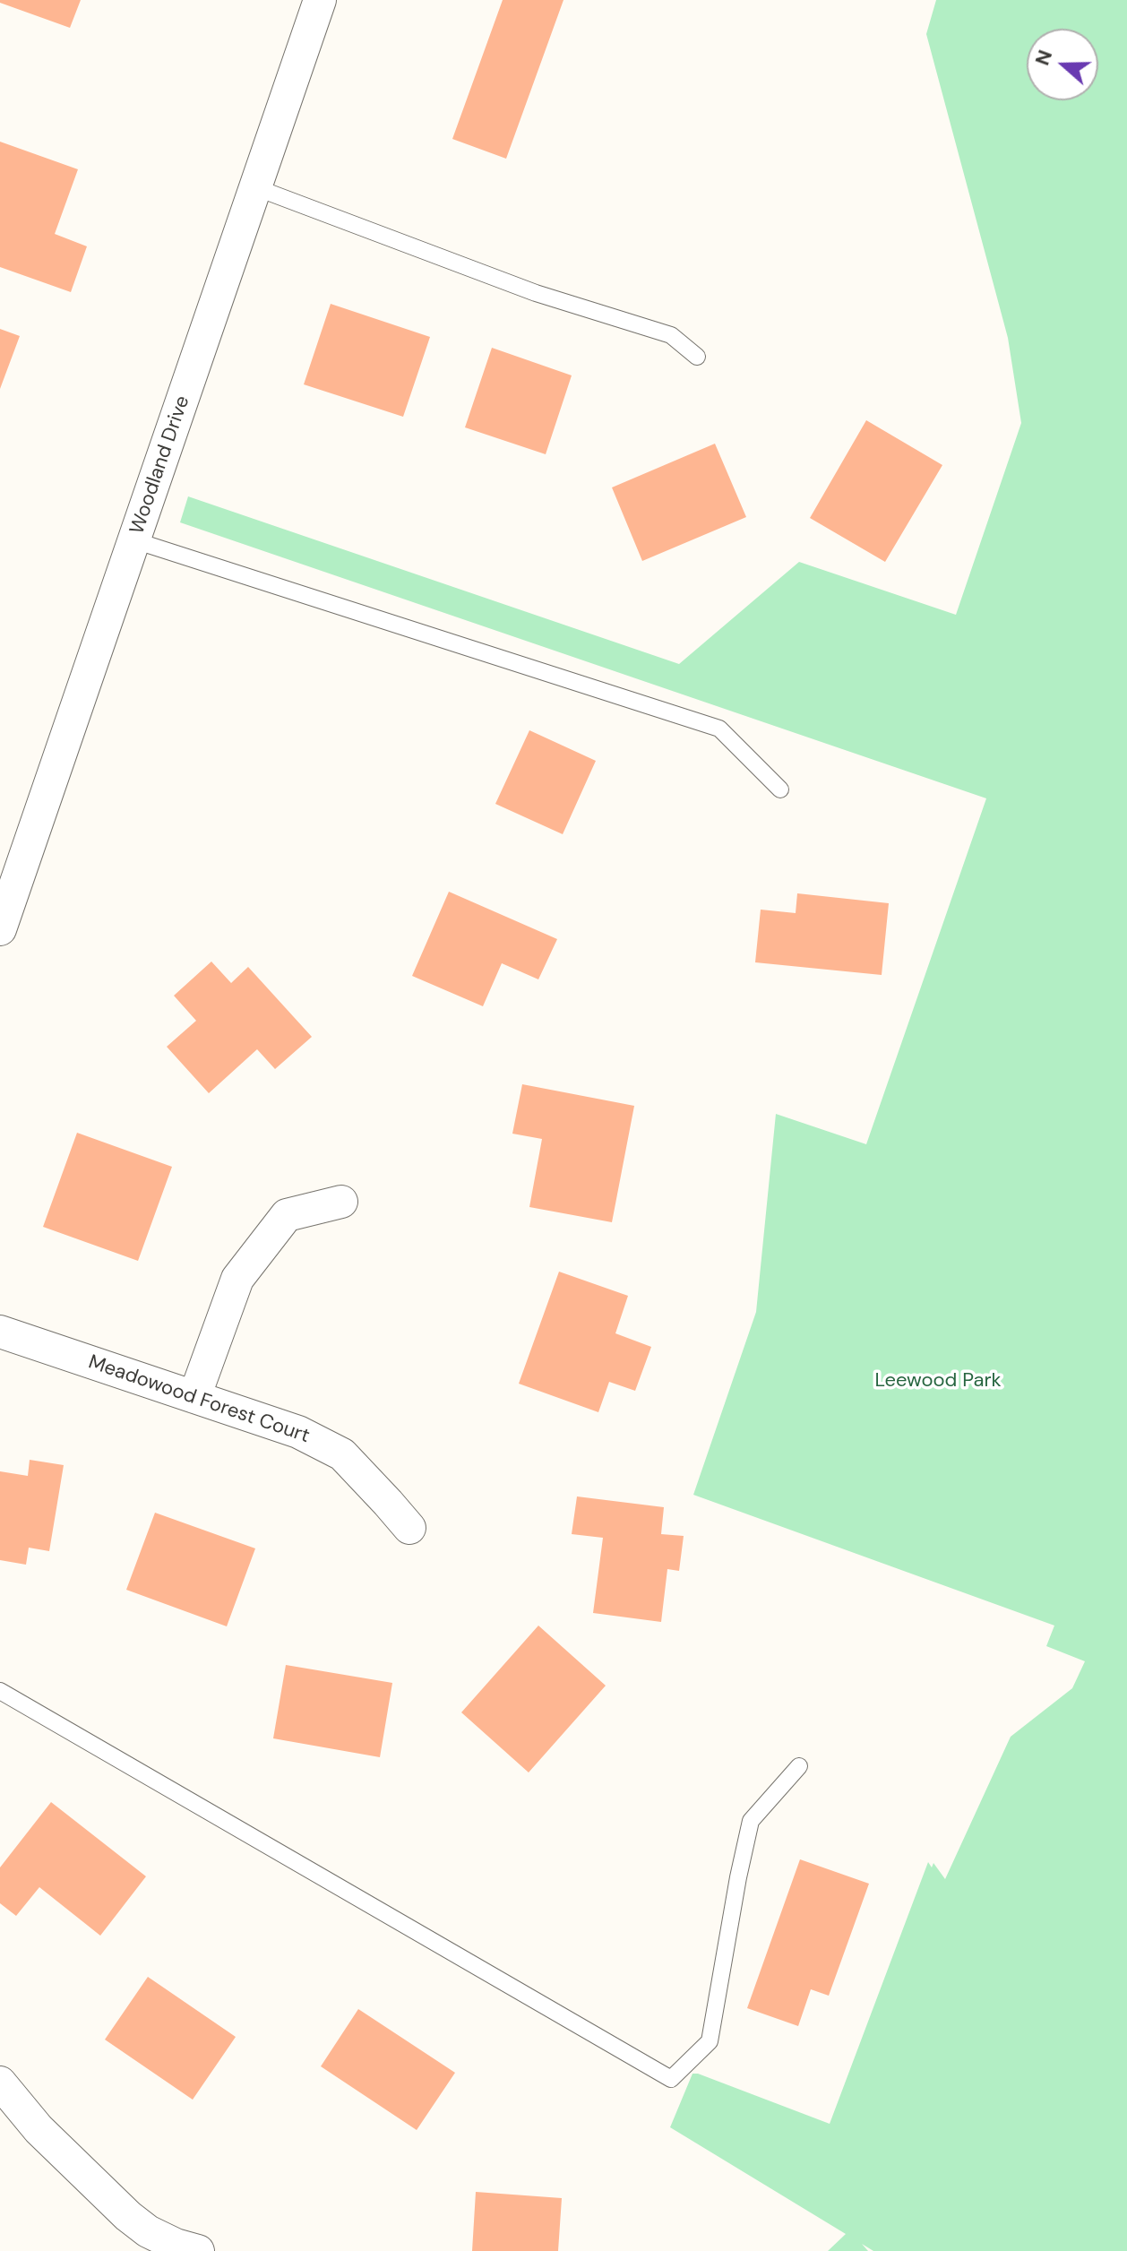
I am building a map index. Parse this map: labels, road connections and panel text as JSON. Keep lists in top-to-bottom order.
{
  "streets": {
    "street": ["Woodland Drive", "Meadowood Forest Court"]
  },
  "parks": ["Leewood Park"],
  "north": "left"
}
